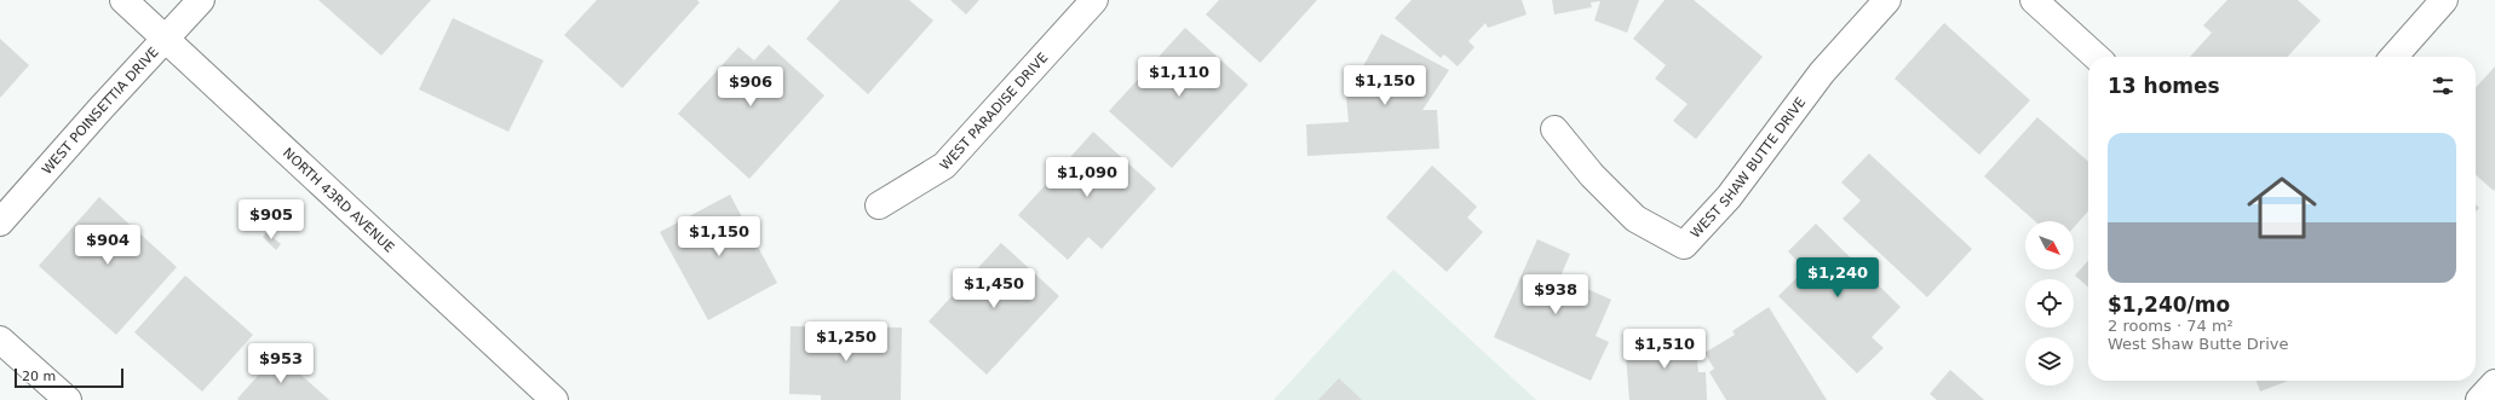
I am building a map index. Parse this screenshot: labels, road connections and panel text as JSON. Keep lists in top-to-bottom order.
{
  "streets": {
    "street": [
      "WEST PARADISE DRIVE",
      "WEST POINSETTIA DRIVE",
      "WEST SHAW BUTTE DRIVE",
      "NORTH 43RD AVENUE"
    ]
  },
  "crossings": [
    ["WEST POINSETTIA DRIVE", "NORTH 43RD AVENUE"]
  ],
  "scale_bar": "20 m",
  "north": "bottom right",
  "page": {
    "price": [
      "$1,110",
      "$1,150",
      "$906",
      "$1,090",
      "$905",
      "$1,150",
      "$904",
      "$1,240",
      "$1,450",
      "$938",
      "$1,250",
      "$1,510",
      "$953"
    ],
    "heading": "13 homes",
    "list": [
      {
        "name": "$1,240/mo",
        "note": "2 rooms · 74 m² · West Shaw Butte Drive"
      }
    ],
    "scale": "20 m"
  }
}
